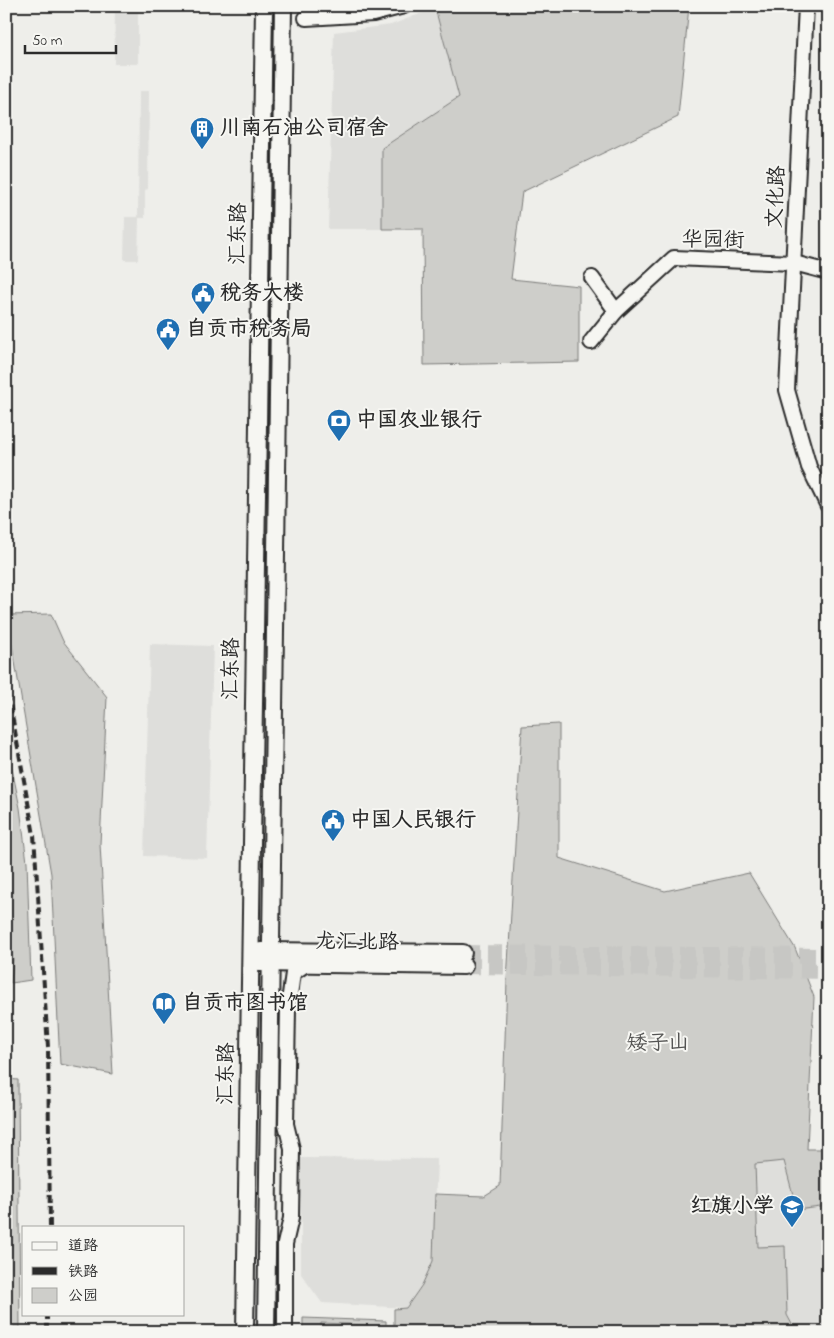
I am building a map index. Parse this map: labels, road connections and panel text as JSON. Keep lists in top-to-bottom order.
{
  "streets": {
    "main road": ["汇东路", "龙汇北路"],
    "street": ["文化路", "华园街"]
  },
  "crossings": [
    ["文化路", "华园街"],
    ["汇东路", "龙汇北路"]
  ],
  "parks": ["矮子山"],
  "places": {
    "building": ["川南石油公司宿舍"],
    "public building": ["税务大楼", "自贡市税务局", "中国人民银行"],
    "bank": ["中国农业银行"],
    "library": ["自贡市图书馆"],
    "school or university": ["红旗小学"]
  },
  "legend": ["道路", "铁路", "公园"],
  "scale_bar": "50 m"
}
